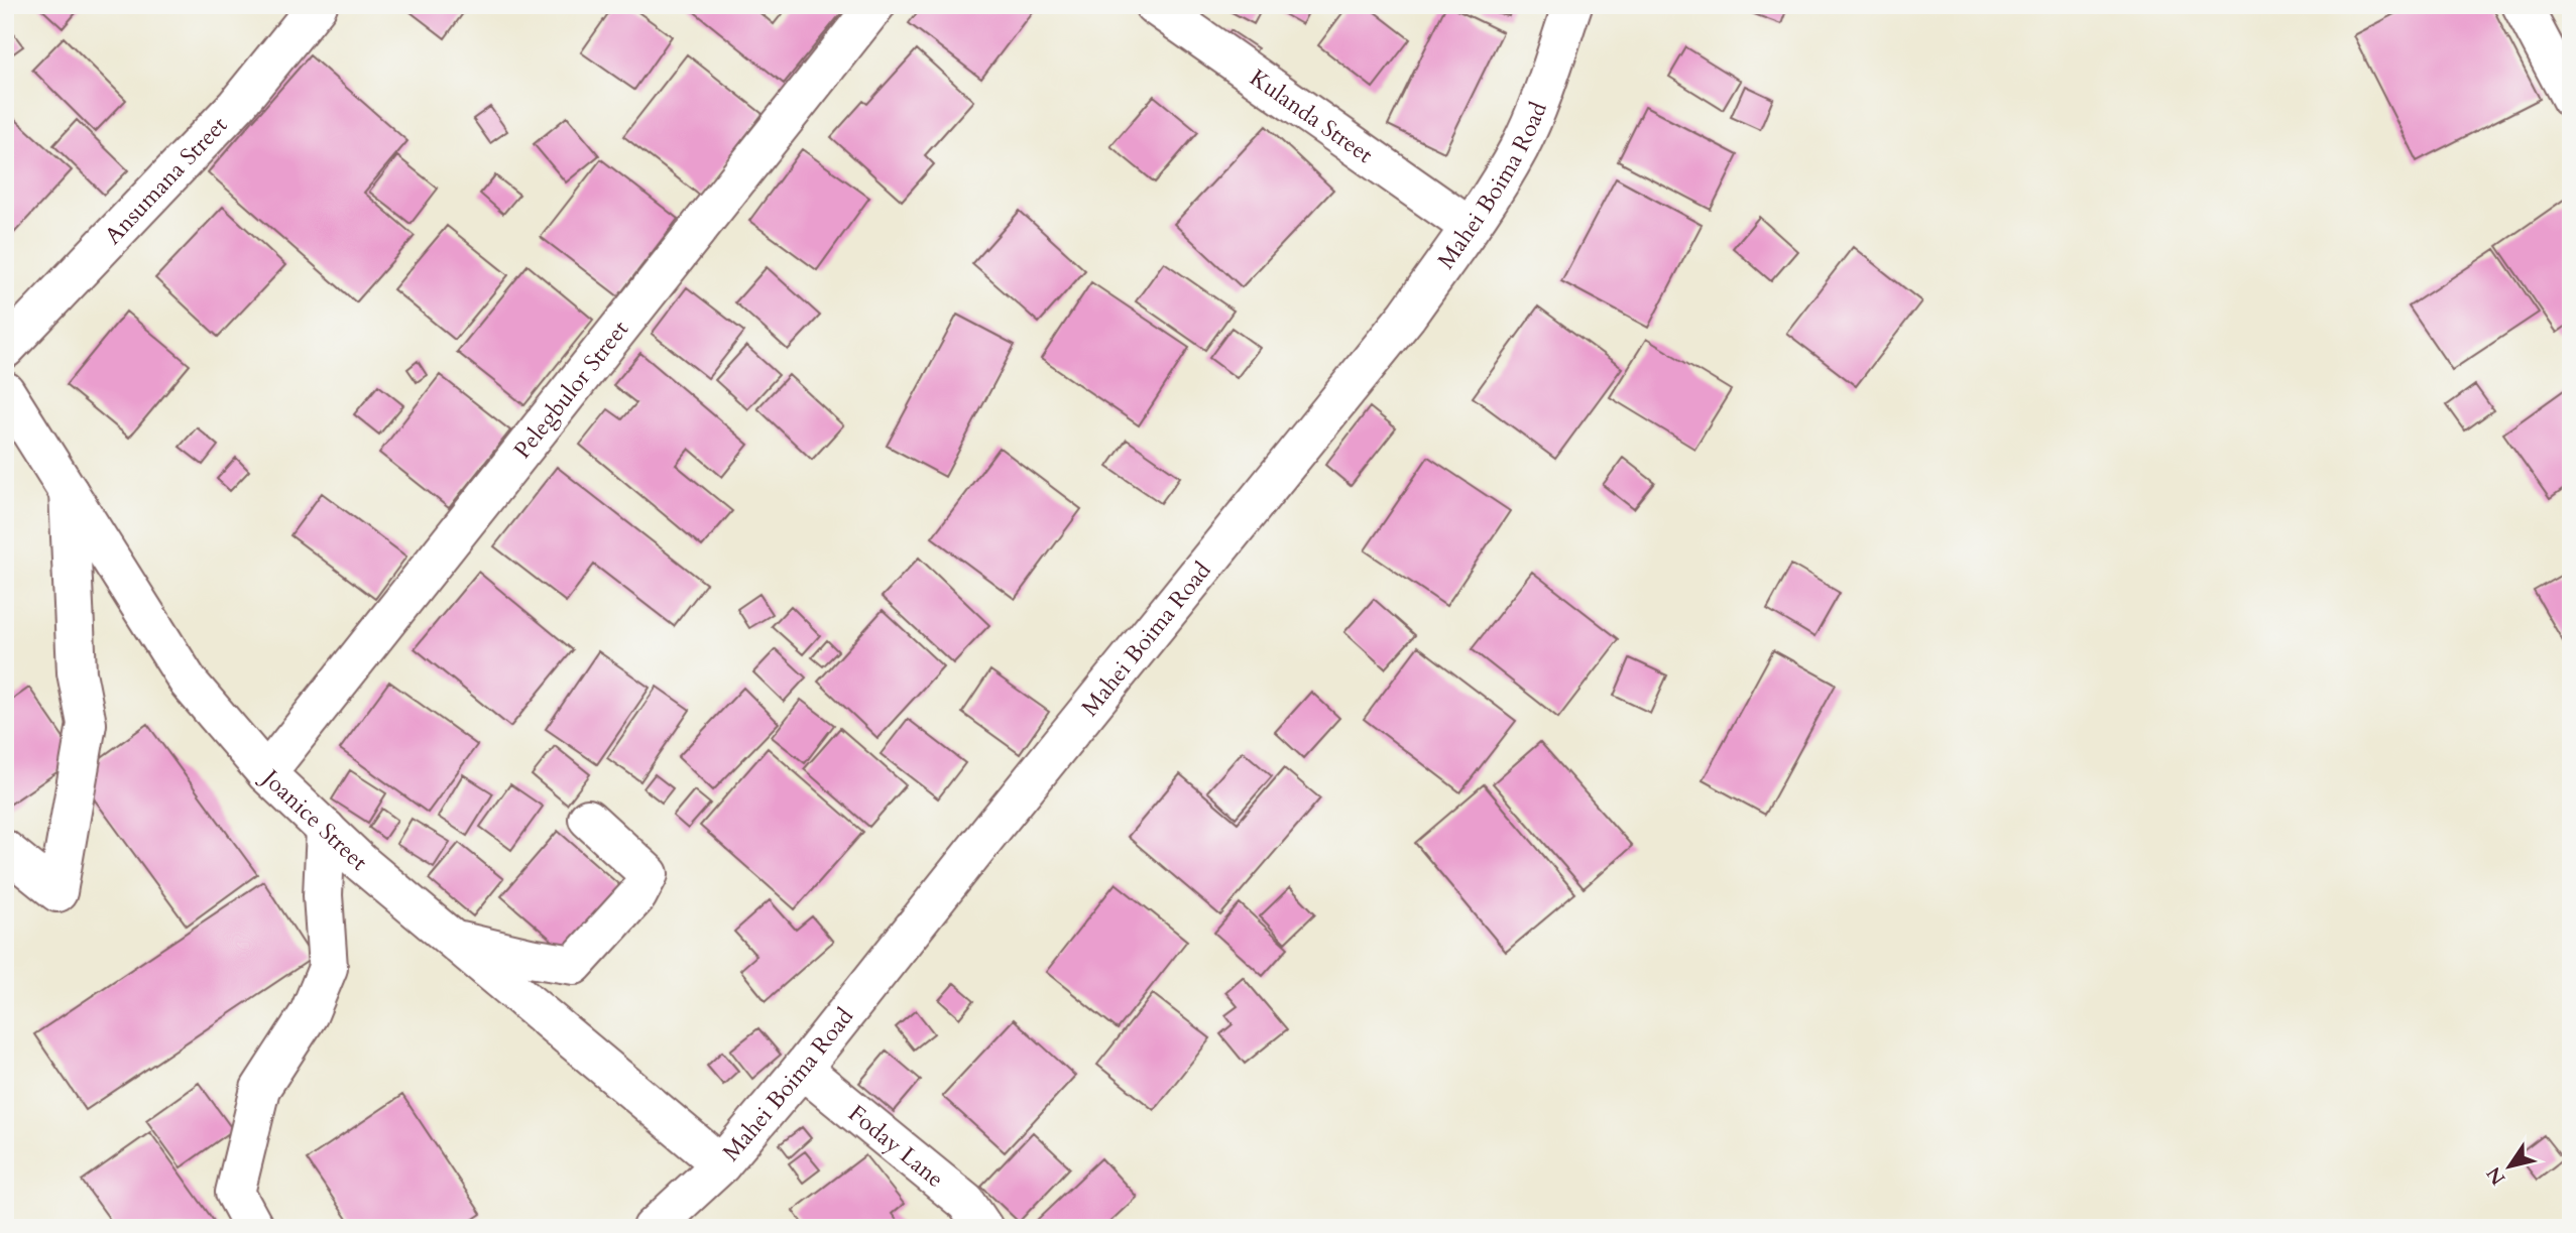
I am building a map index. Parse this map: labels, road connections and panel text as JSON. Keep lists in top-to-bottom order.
{
  "streets": {
    "street": [
      "Kulanda Street",
      "Ansumana Street",
      "Mahei Boima Road",
      "Pelegbulor Street",
      "Joanice Street",
      "Foday Lane"
    ]
  },
  "crossings": [
    ["Kulanda Street", "Mahei Boima Road"],
    ["Mahei Boima Road", "Joanice Street"],
    ["Mahei Boima Road", "Foday Lane"],
    ["Pelegbulor Street", "Joanice Street"]
  ],
  "north": "bottom left"
}
